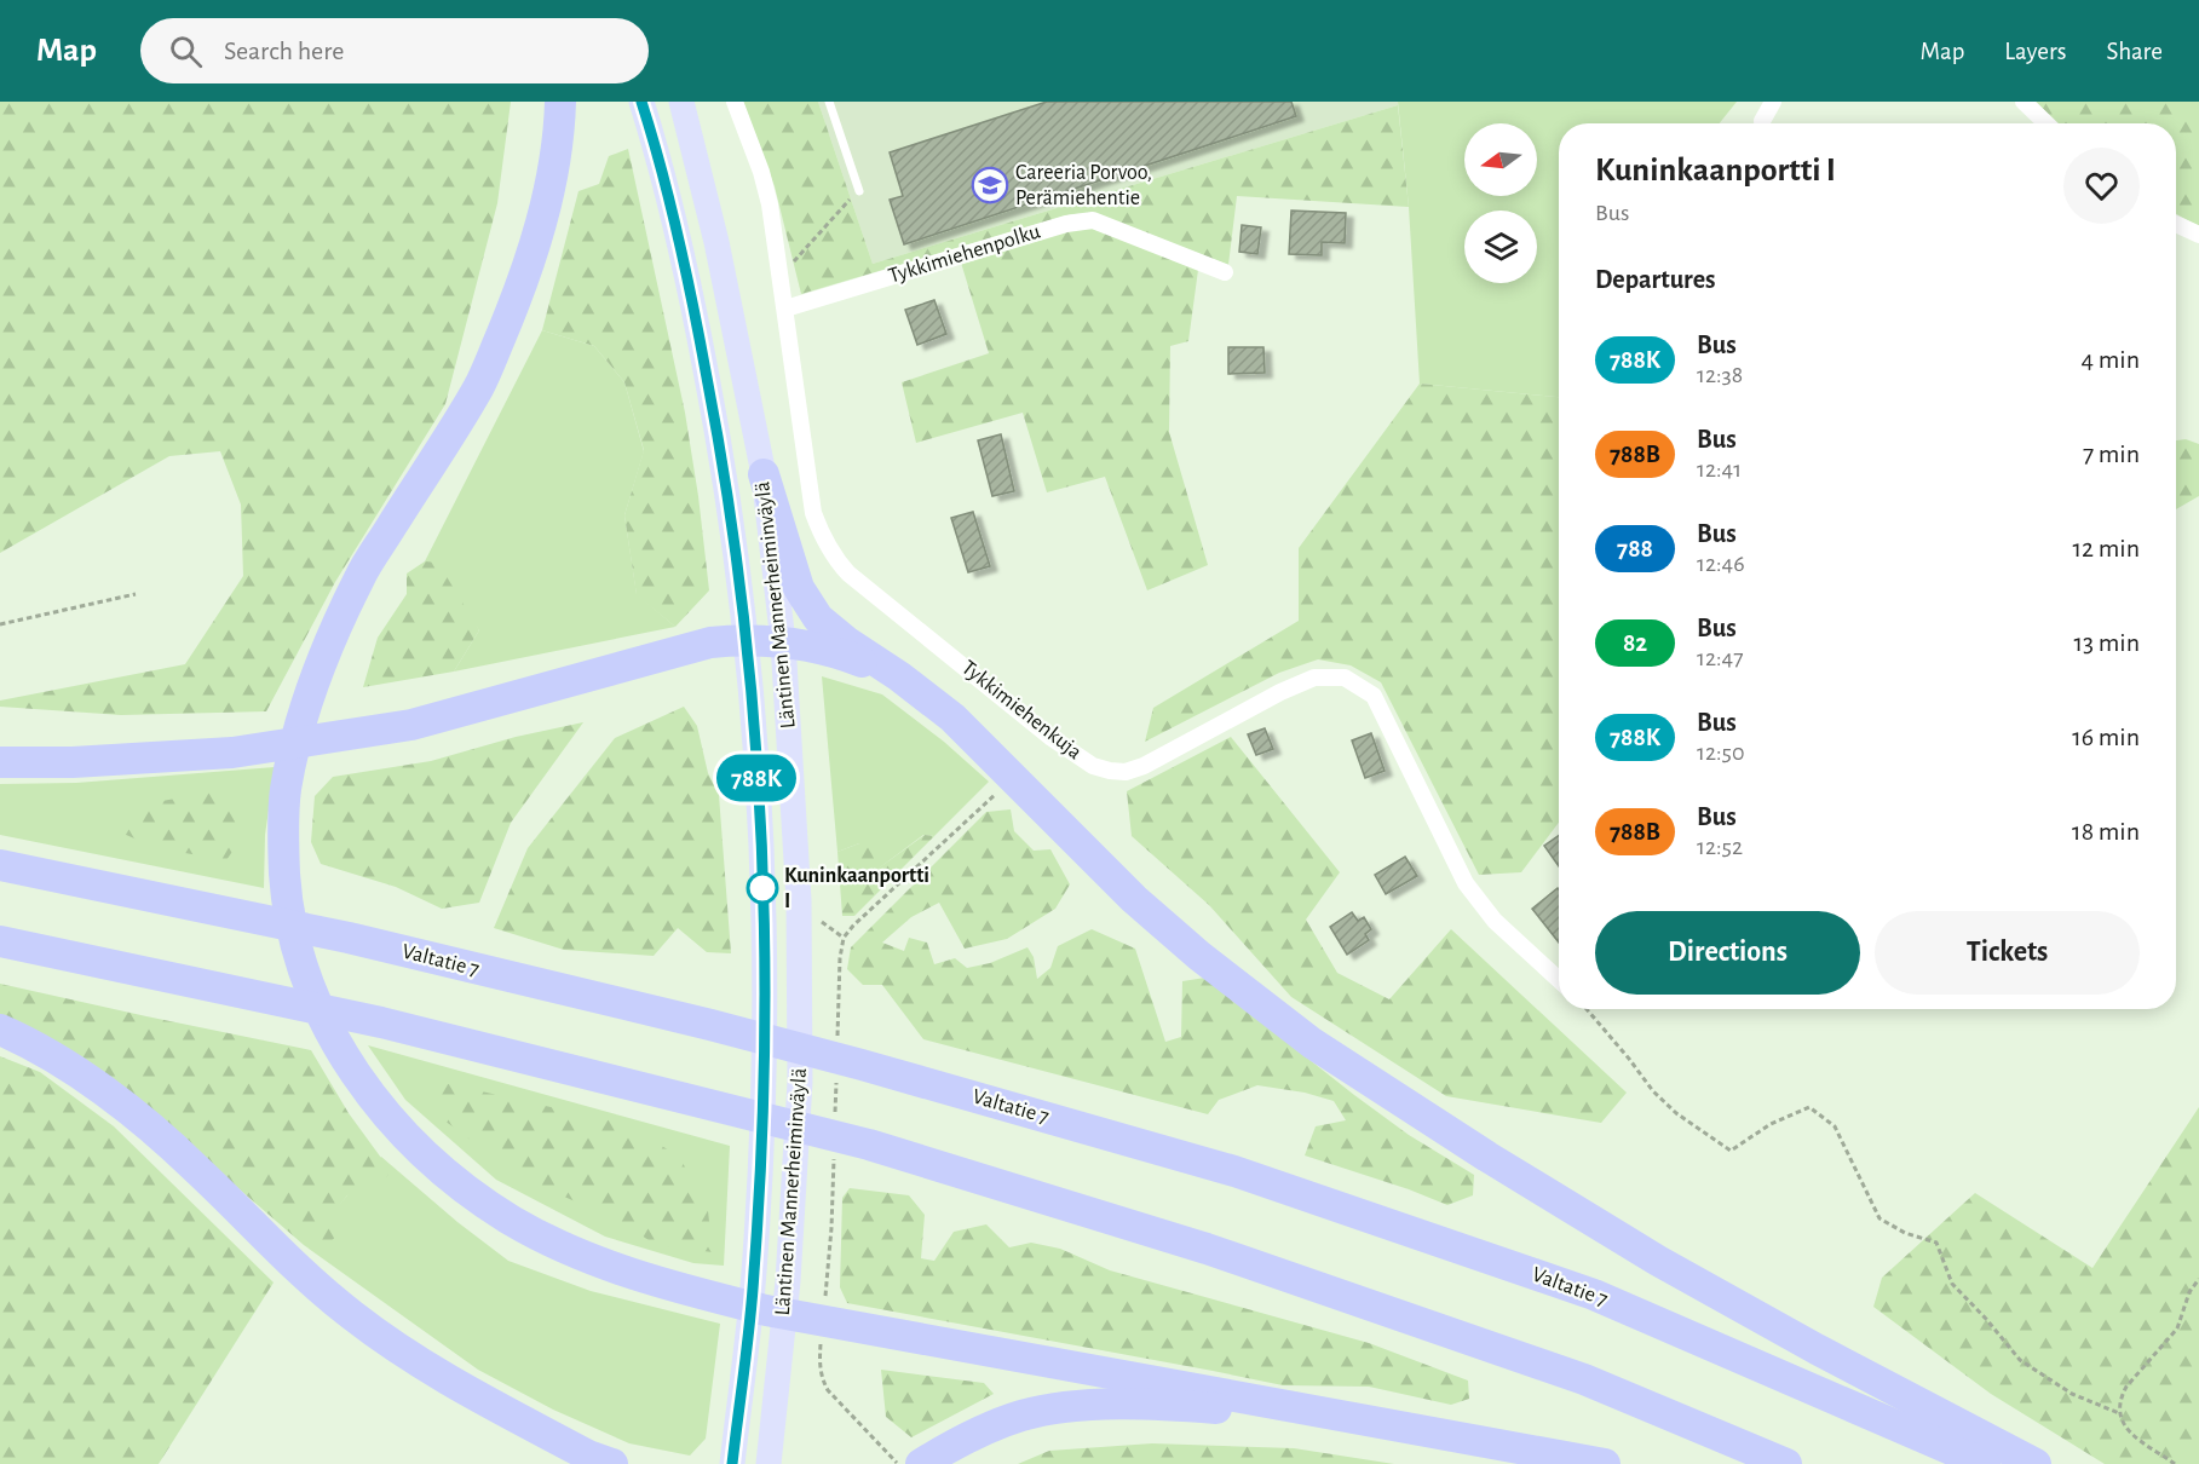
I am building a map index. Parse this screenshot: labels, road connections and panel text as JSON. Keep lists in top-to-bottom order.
{
  "streets": {
    "highway": ["Valtatie 7"],
    "main road": ["Läntinen Mannerheiminväylä"],
    "street": ["Tykkimiehenpolku", "Tykkimiehenkuja"]
  },
  "crossings": [
    ["Tykkimiehenpolku", "Tykkimiehenkuja"]
  ],
  "places": {
    "school or university": ["Careeria Porvoo, Perämiehentie"],
    "other": ["Kuninkaanportti I"]
  },
  "lines": ["bus line 788K"],
  "north": "left",
  "page": {
    "header": "Map",
    "search": "Search here",
    "nav": ["Map", "Layers", "Share"],
    "on_map": "788K",
    "heading": [
      ["Kuninkaanportti I", "Bus"],
      "Departures"
    ],
    "list": [
      {
        "mark": "788K",
        "name": "Bus",
        "note": "12:38",
        "value": "4 min"
      },
      {
        "mark": "788B",
        "name": "Bus",
        "note": "12:41",
        "value": "7 min"
      },
      {
        "mark": "788",
        "name": "Bus",
        "note": "12:46",
        "value": "12 min"
      },
      {
        "mark": "82",
        "name": "Bus",
        "note": "12:47",
        "value": "13 min"
      },
      {
        "mark": "788K",
        "name": "Bus",
        "note": "12:50",
        "value": "16 min"
      },
      {
        "mark": "788B",
        "name": "Bus",
        "note": "12:52",
        "value": "18 min"
      }
    ],
    "buttons": ["Directions", "Tickets"]
  }
}
